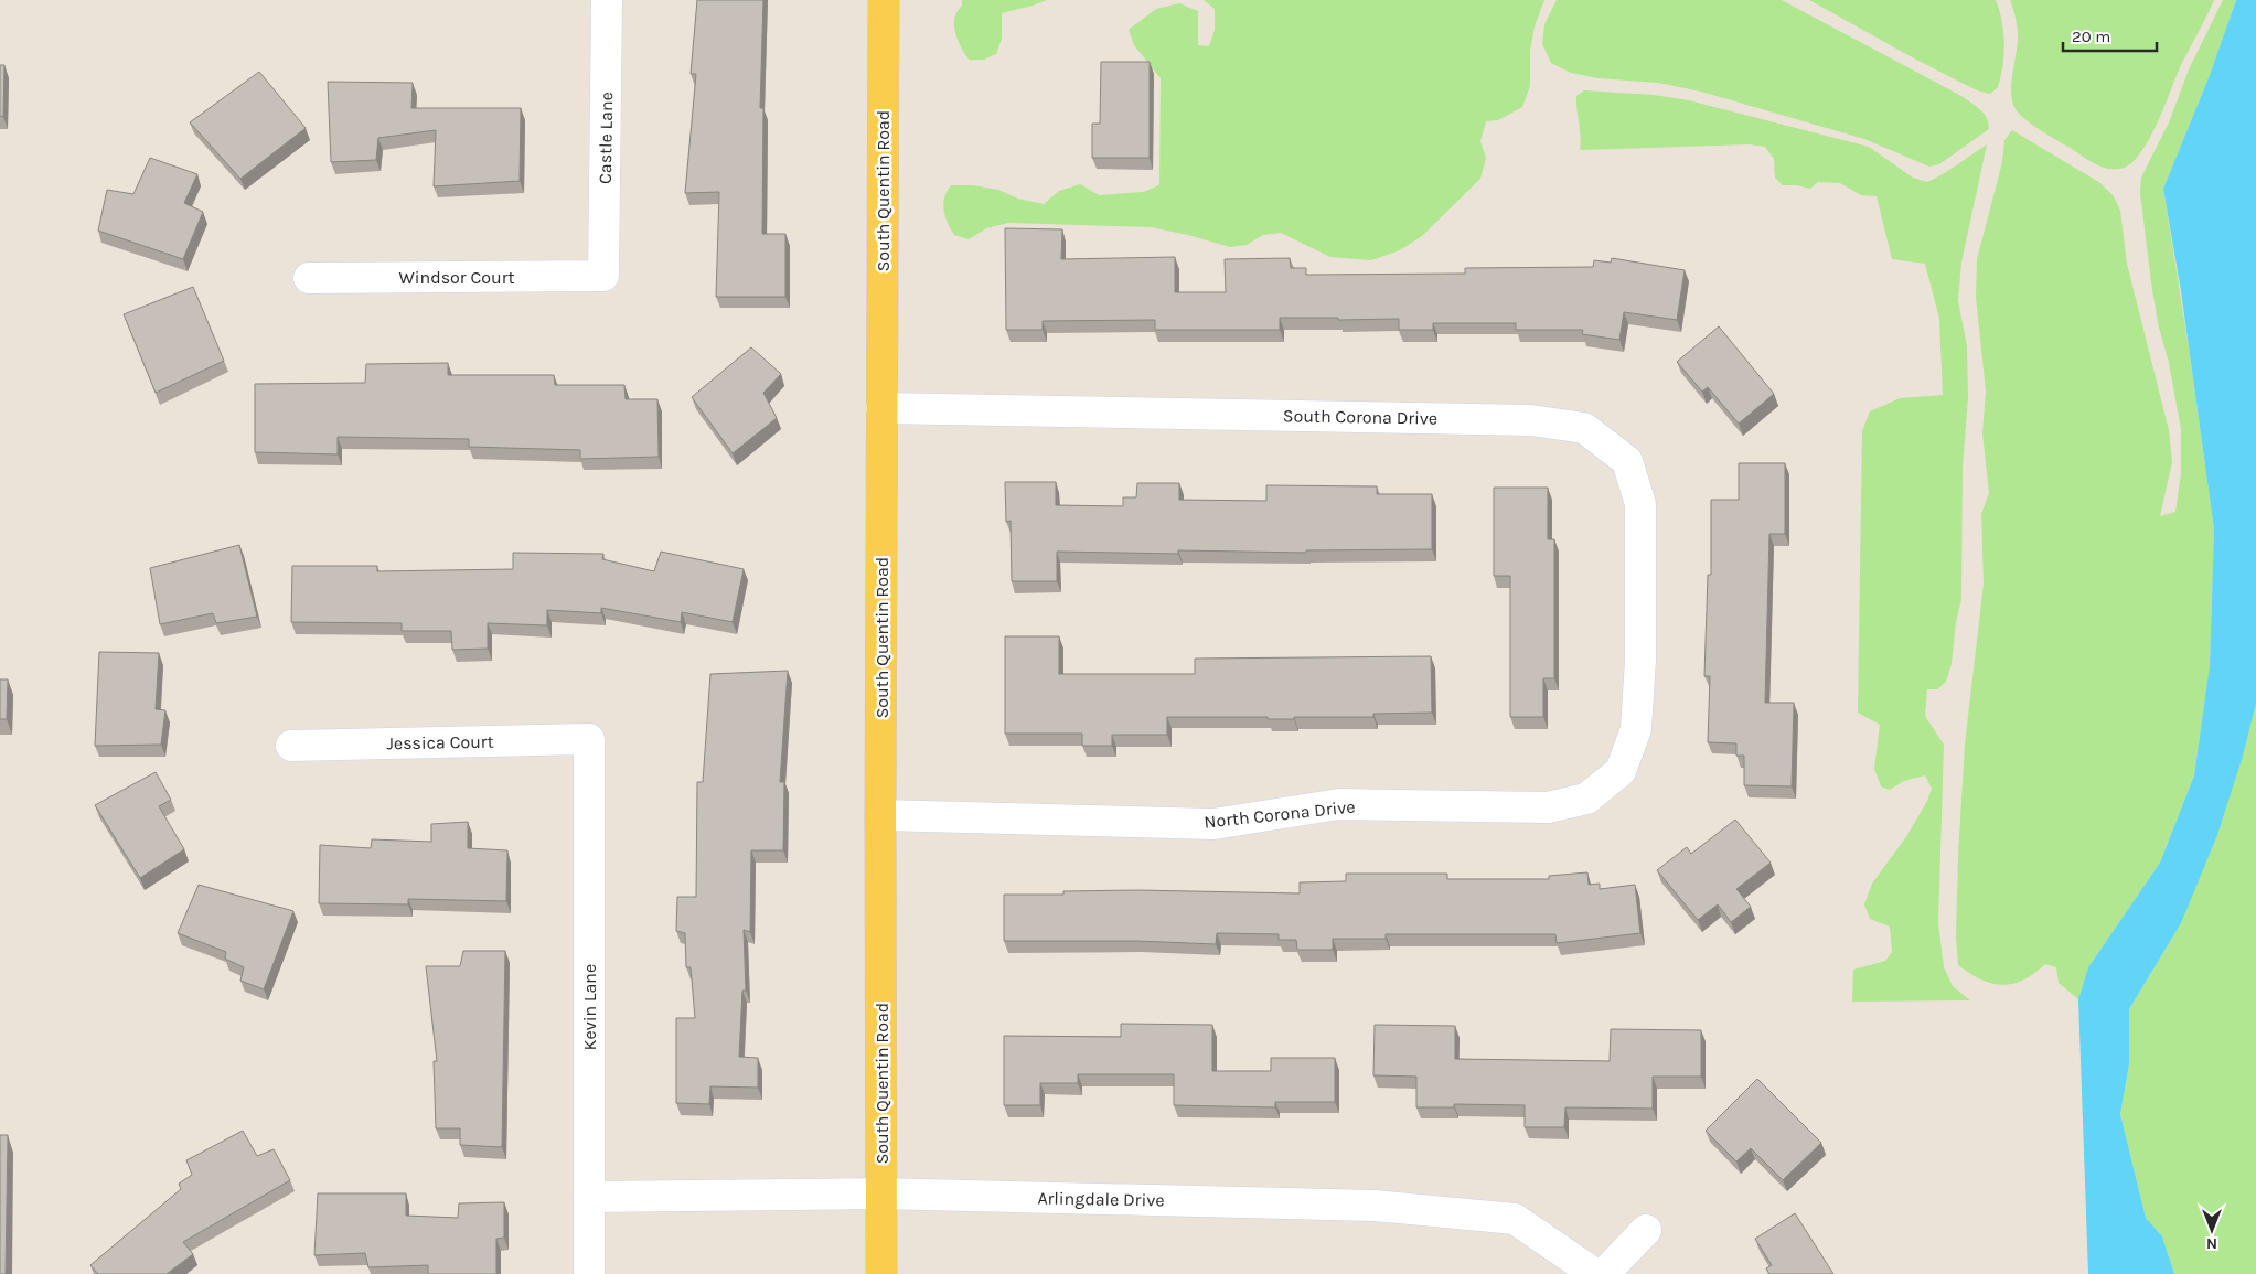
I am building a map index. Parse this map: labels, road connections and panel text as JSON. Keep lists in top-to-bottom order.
{
  "streets": {
    "main road": ["South Quentin Road"],
    "street": [
      "Castle Lane",
      "Windsor Court",
      "South Corona Drive",
      "Jessica Court",
      "North Corona Drive",
      "Kevin Lane",
      "Arlingdale Drive"
    ]
  },
  "crossings": [
    ["Castle Lane", "Windsor Court"],
    ["South Quentin Road", "South Corona Drive"],
    ["South Quentin Road", "North Corona Drive"],
    ["South Quentin Road", "Arlingdale Drive"],
    ["South Corona Drive", "North Corona Drive"],
    ["Jessica Court", "Kevin Lane"],
    ["Kevin Lane", "Arlingdale Drive"]
  ],
  "scale_bar": "20 m",
  "north": "bottom"
}
